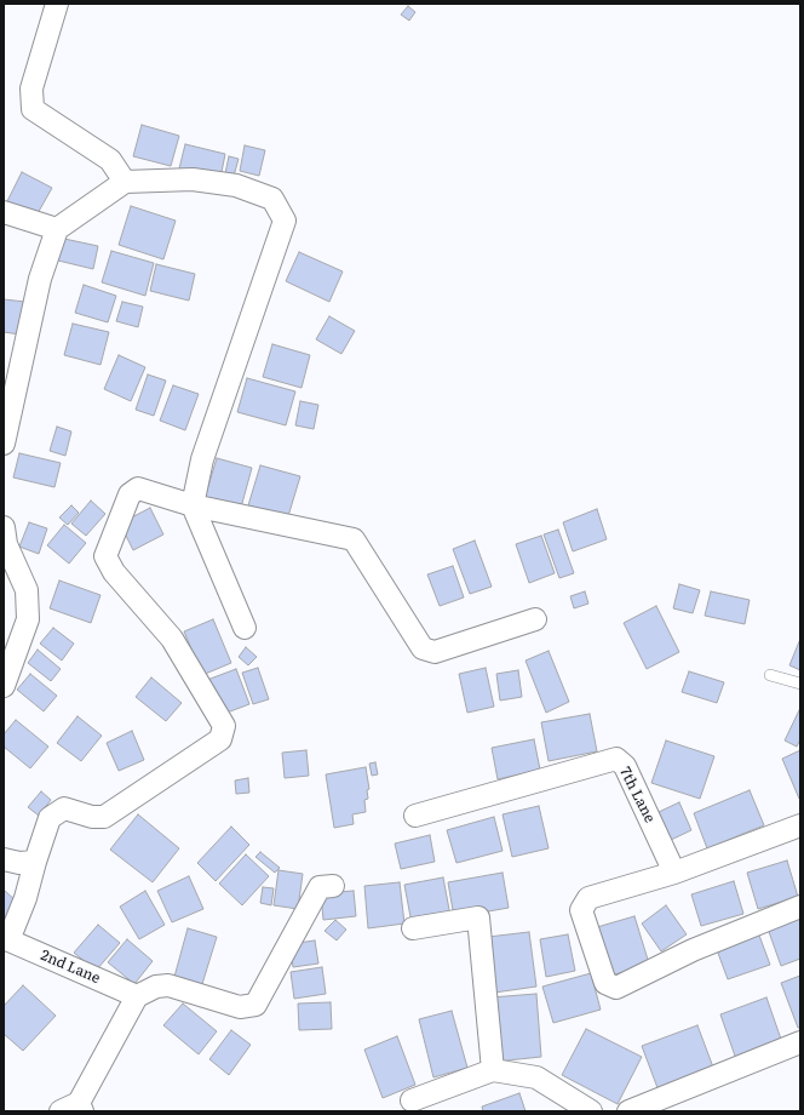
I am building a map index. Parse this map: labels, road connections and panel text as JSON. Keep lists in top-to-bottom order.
{
  "streets": {
    "street": ["7th Lane", "2nd Lane"]
  }
}
